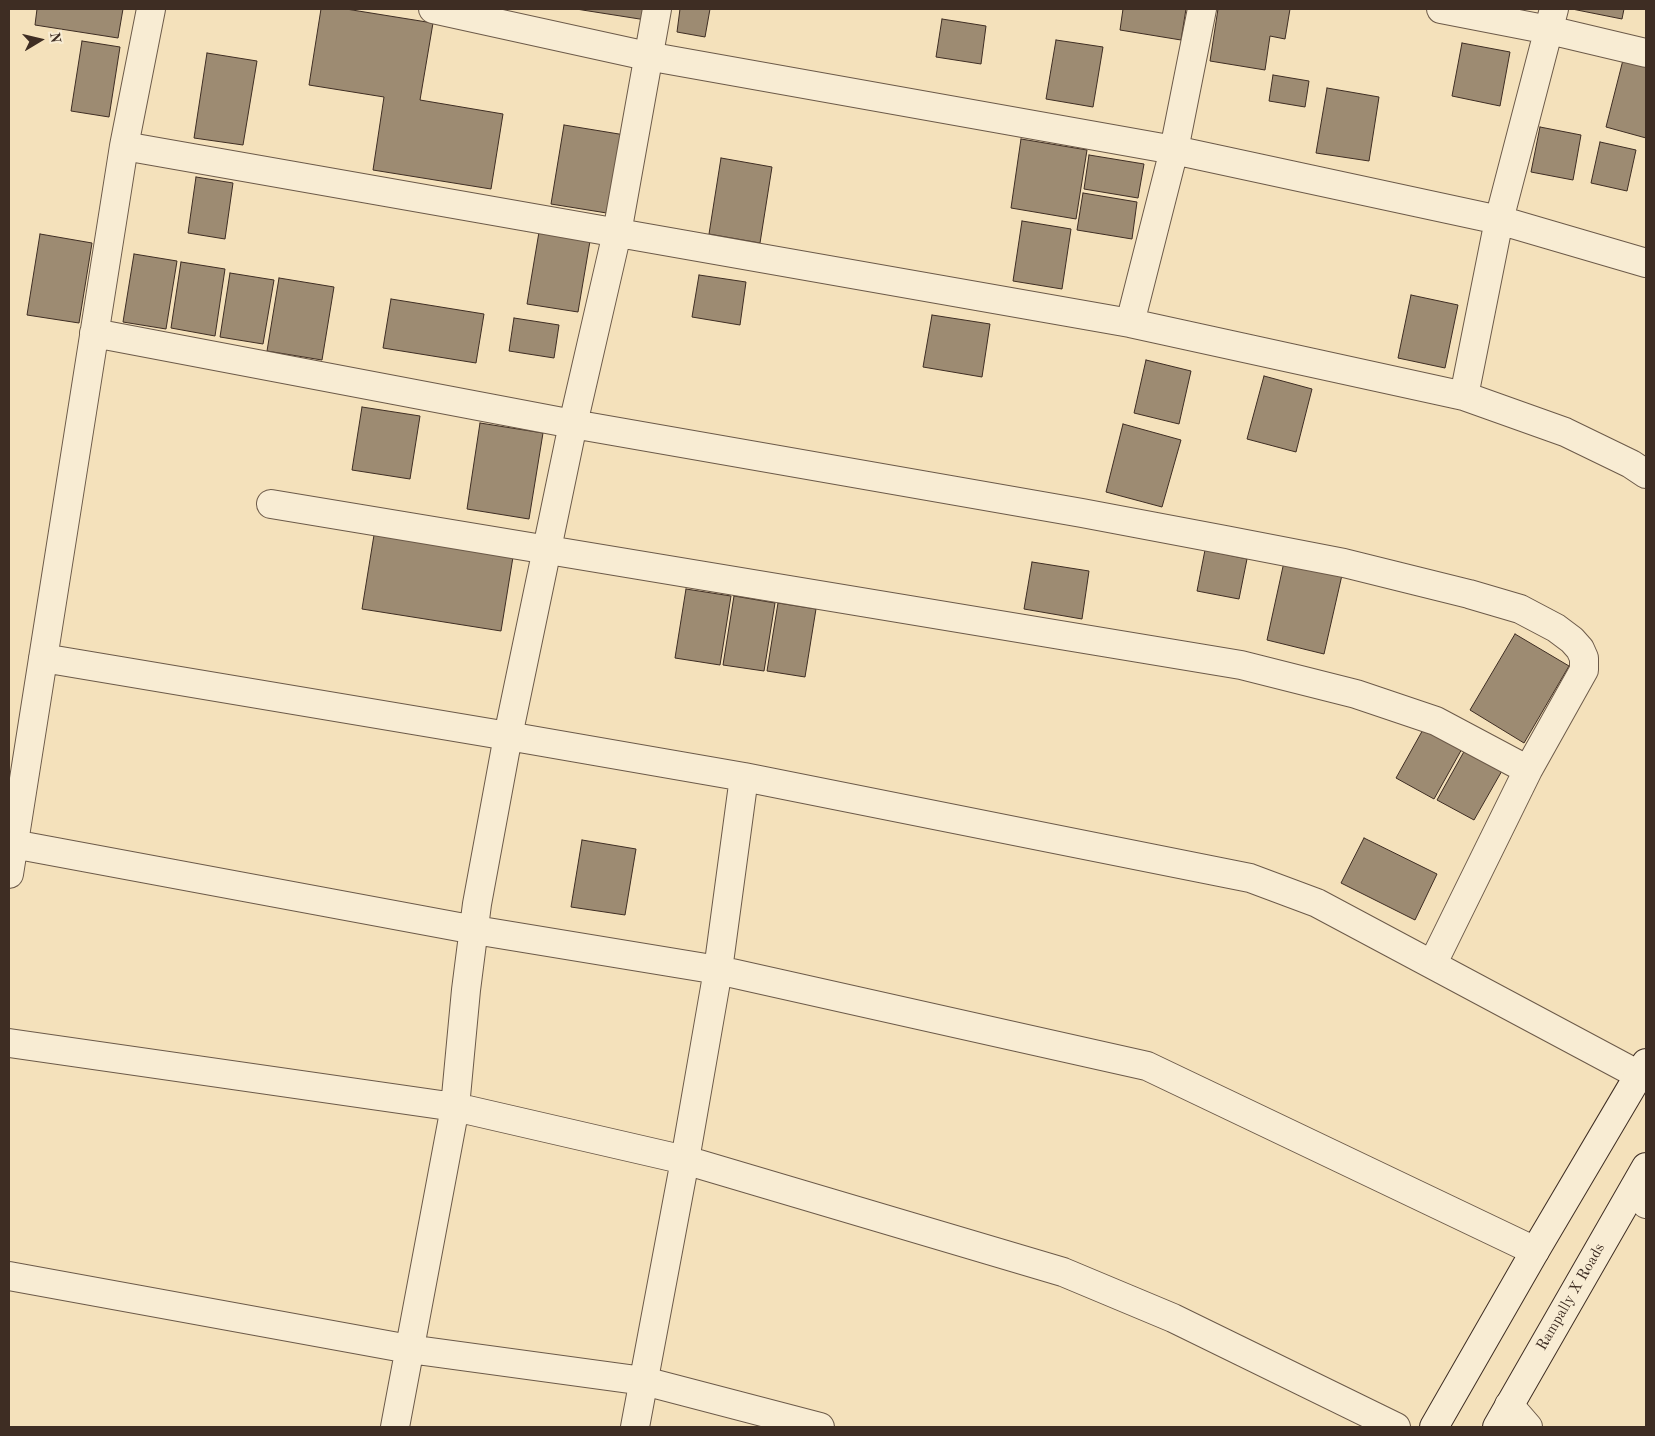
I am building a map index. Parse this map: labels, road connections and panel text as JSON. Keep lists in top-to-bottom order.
{
  "streets": {
    "street": ["Rampally X Roads"]
  },
  "north": "right"
}
